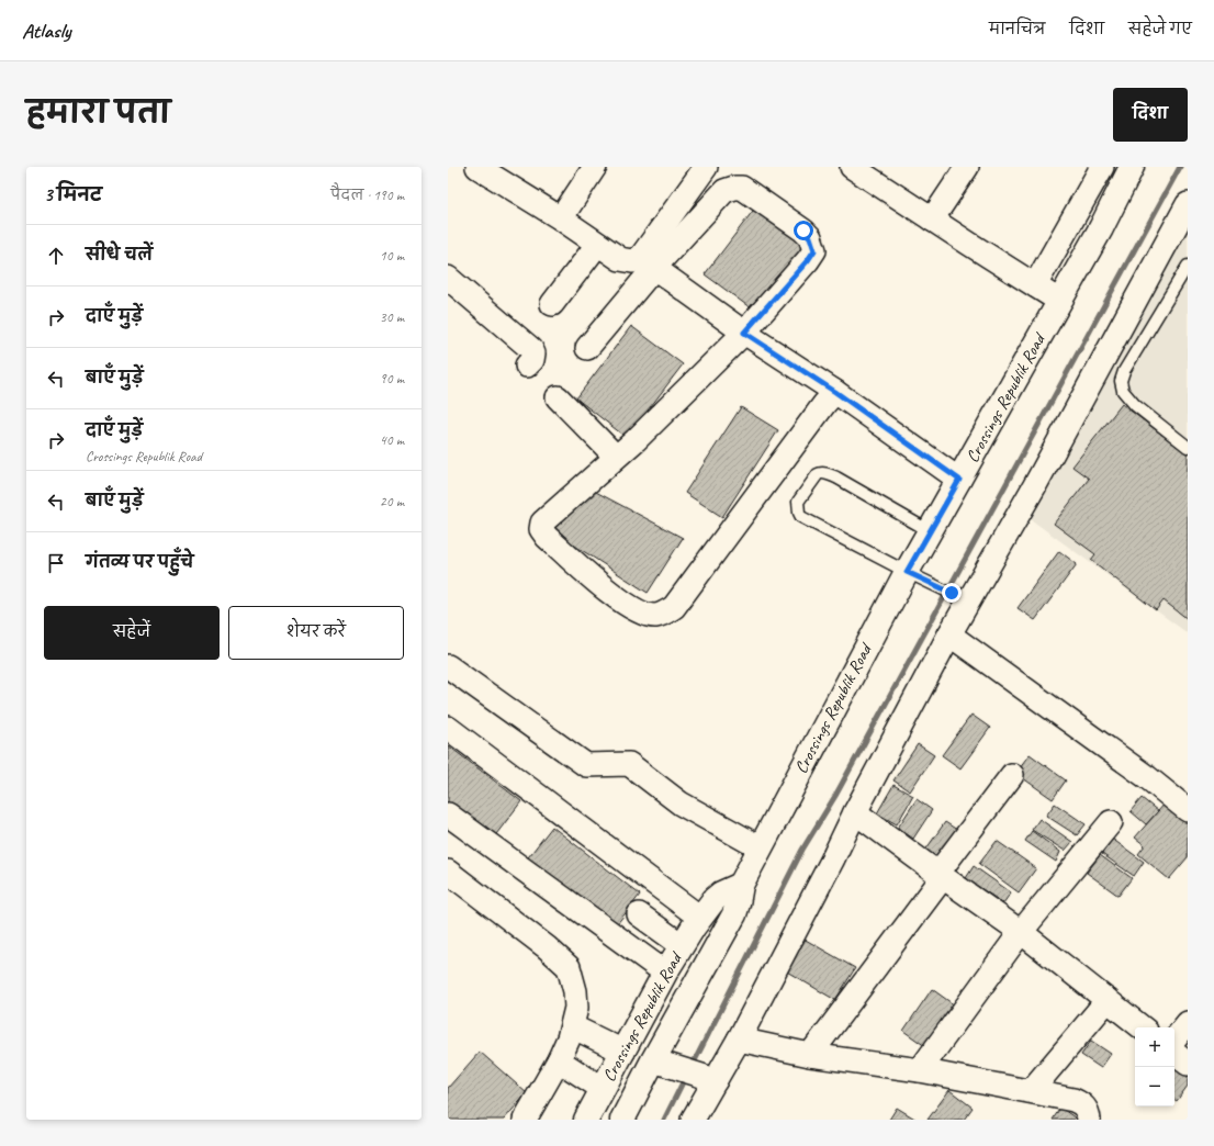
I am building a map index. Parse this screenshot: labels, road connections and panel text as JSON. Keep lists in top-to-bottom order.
{
  "streets": {
    "street": ["Crossings Republik Road"]
  },
  "page": {
    "header": "Atlasly",
    "nav": ["मानचित्र", "दिशा", "सहेजे गए"],
    "title": "हमारा पता",
    "buttons": [
      "दिशा",
      ["सहेजें", "शेयर करें"]
    ],
    "heading": ["3 मिनट", "पैदल · 190 m"],
    "list": [
      ["सीधे चलें", "10 m"],
      ["दाएँ मुड़ें", "30 m"],
      ["बाएँ मुड़ें", "90 m"],
      ["दाएँ मुड़ें", "Crossings Republik Road", "40 m"],
      ["बाएँ मुड़ें", "20 m"],
      "गंतव्य पर पहुँचे"
    ],
    "map_buttons": ["+", "−"]
  }
}
